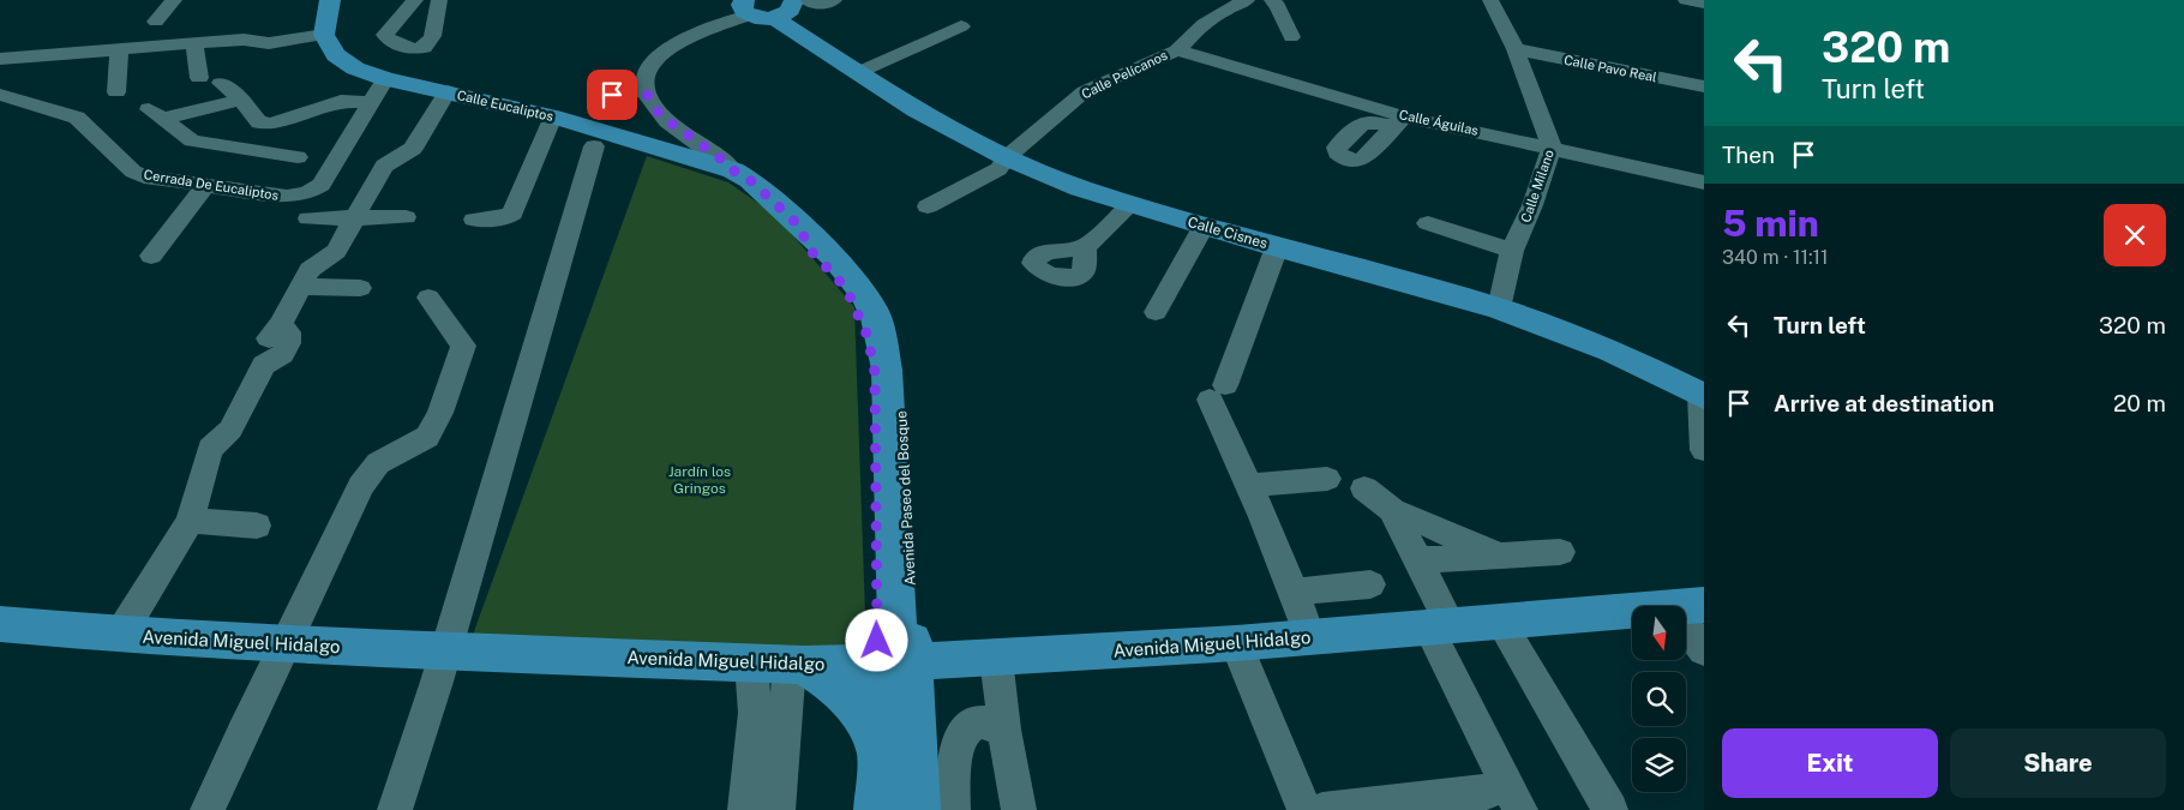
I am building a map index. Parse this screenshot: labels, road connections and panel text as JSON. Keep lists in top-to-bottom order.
{
  "streets": {
    "main road": [
      "Calle Eucaliptos",
      "Calle Cisnes",
      "Avenida Paseo del Bosque",
      "Avenida Miguel Hidalgo"
    ],
    "street": [
      "Calle Pavo Real",
      "Calle Pelícanos",
      "Calle Águilas",
      "Cerrada De Eucaliptos",
      "Calle Milano"
    ]
  },
  "crossings": [
    ["Calle Pavo Real", "Calle Milano"],
    ["Calle Pelícanos", "Calle Águilas"],
    ["Calle Pelícanos", "Calle Cisnes"],
    ["Calle Eucaliptos", "Cerrada De Eucaliptos"],
    ["Calle Eucaliptos", "Avenida Paseo del Bosque"],
    ["Calle Águilas", "Calle Milano"],
    ["Calle Milano", "Calle Cisnes"],
    ["Avenida Paseo del Bosque", "Avenida Miguel Hidalgo"]
  ],
  "parks": ["Jardín los Gringos"],
  "north": "bottom",
  "page": {
    "turn": ["320 m", "Turn left"],
    "then": "Then",
    "heading": ["5 min", "340 m · 11:11"],
    "list": [
      {
        "name": "Turn left",
        "value": "320 m"
      },
      {
        "name": "Arrive at destination",
        "value": "20 m"
      }
    ],
    "buttons": ["Exit", "Share"]
  }
}
